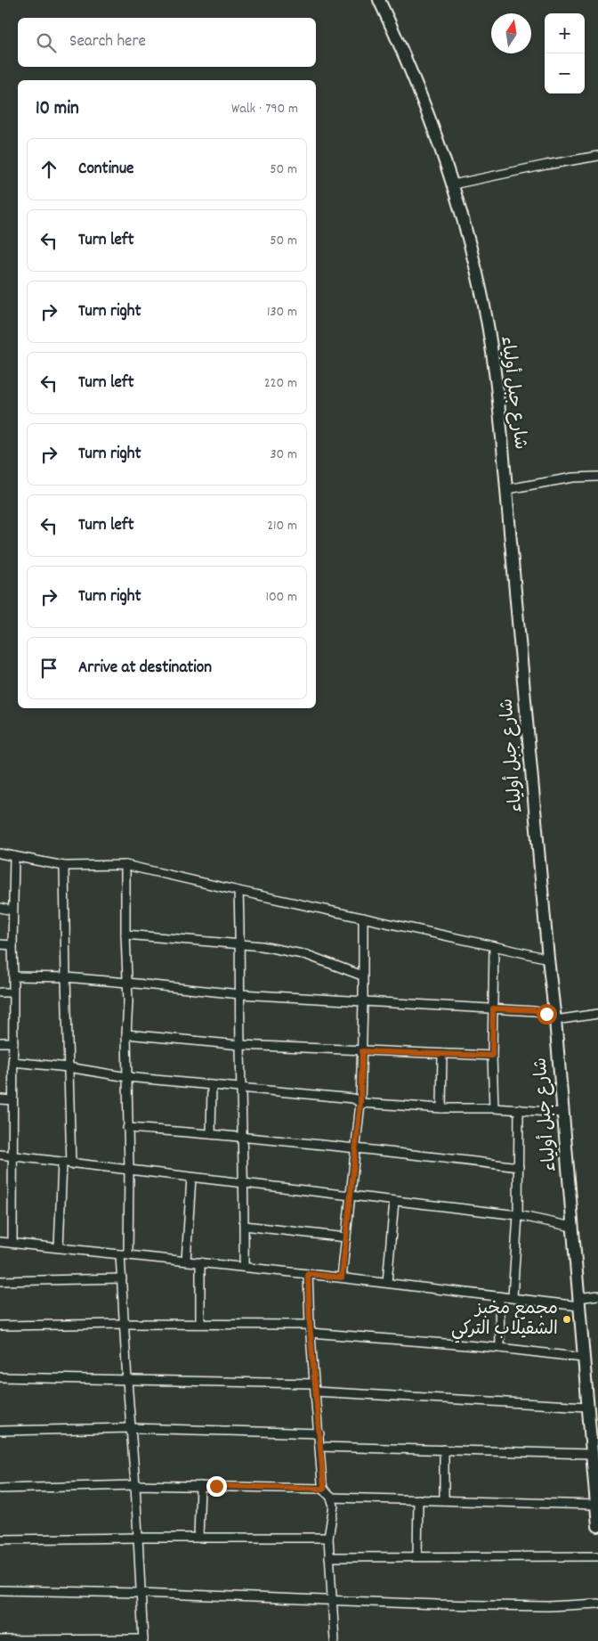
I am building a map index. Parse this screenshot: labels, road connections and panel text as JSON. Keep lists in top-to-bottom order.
{
  "streets": {
    "highway": ["شارع جبل أولياء"]
  },
  "places": ["مجمع مخبز الشقيلاب التركي"],
  "north": "top",
  "page": {
    "map_buttons": ["+", "−"],
    "search": "Search here",
    "heading": ["10 min", "Walk · 790 m"],
    "list": [
      ["Continue", "50 m"],
      ["Turn left", "50 m"],
      ["Turn right", "130 m"],
      ["Turn left", "220 m"],
      ["Turn right", "30 m"],
      ["Turn left", "210 m"],
      ["Turn right", "100 m"],
      "Arrive at destination"
    ]
  }
}
